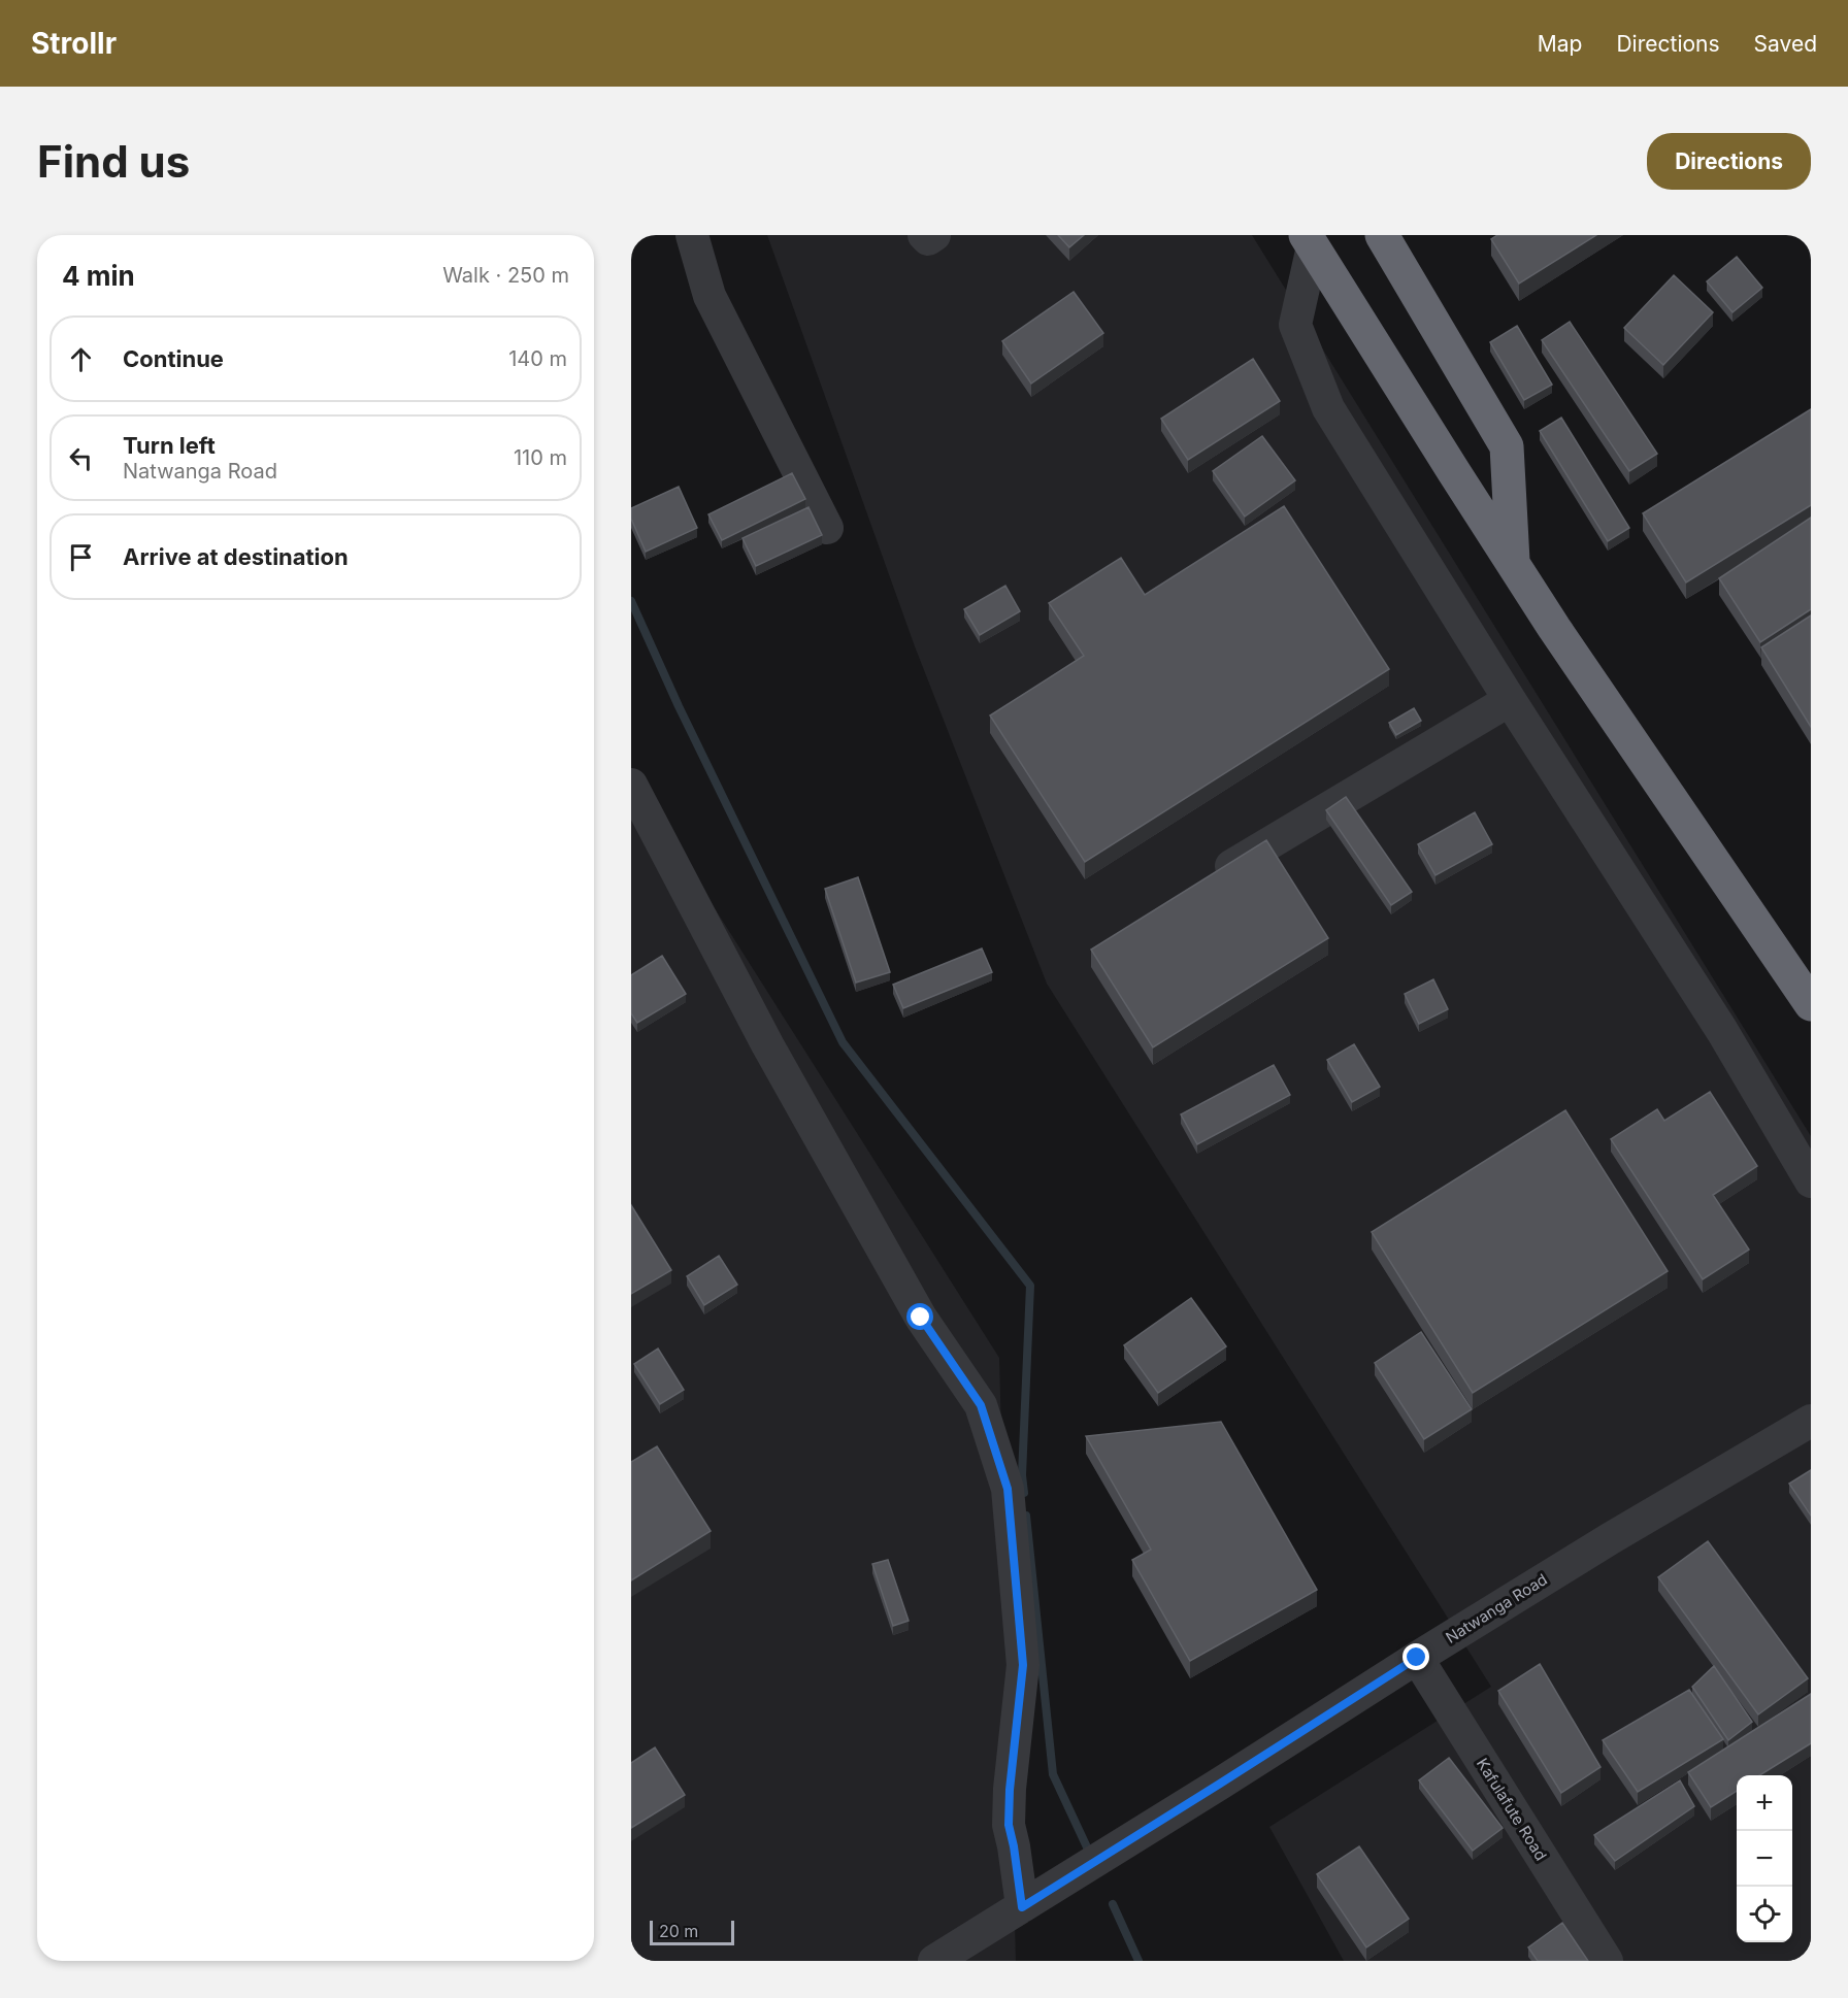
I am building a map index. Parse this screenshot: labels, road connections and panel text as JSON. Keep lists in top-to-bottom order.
{
  "streets": {
    "street": ["Natwanga Road", "Kafulafute Road"]
  },
  "crossings": [
    ["Natwanga Road", "Kafulafute Road"]
  ],
  "scale_bar": "20 m",
  "page": {
    "header": "Strollr",
    "nav": ["Map", "Directions", "Saved"],
    "buttons": "Directions",
    "title": "Find us",
    "heading": ["4 min", "Walk · 250 m"],
    "list": [
      ["Continue", "140 m"],
      ["Turn left", "Natwanga Road", "110 m"],
      "Arrive at destination"
    ],
    "map_buttons": ["+", "−"],
    "scale": "20 m"
  }
}
